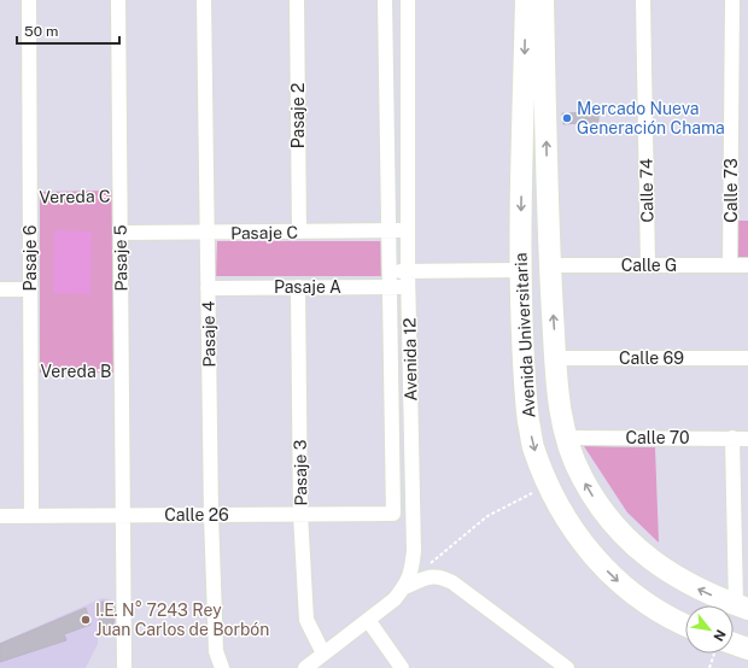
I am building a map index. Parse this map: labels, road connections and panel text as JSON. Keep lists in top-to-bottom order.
{
  "streets": {
    "street": [
      "Pasaje 2",
      "Calle 74",
      "Calle 73",
      "Pasaje C",
      "Pasaje 6",
      "Pasaje 5",
      "Calle G",
      "Pasaje A",
      "Pasaje 4",
      "Avenida Universitaria",
      "Calle 69",
      "Avenida 12",
      "Calle 70",
      "Pasaje 3",
      "Calle 26"
    ],
    "path": ["Vereda C", "Vereda B"]
  },
  "crossings": [
    ["Pasaje 2", "Pasaje C"],
    ["Calle 74", "Calle G"],
    ["Calle 73", "Calle G"],
    ["Vereda C", "Pasaje 6"],
    ["Vereda C", "Pasaje 5"],
    ["Pasaje C", "Pasaje 5"],
    ["Pasaje C", "Pasaje 4"],
    ["Pasaje C", "Avenida 12"],
    ["Pasaje 6", "Vereda B"],
    ["Pasaje 6", "Calle 26"],
    ["Pasaje 5", "Vereda B"],
    ["Pasaje 5", "Calle 26"],
    ["Calle G", "Avenida Universitaria"],
    ["Pasaje A", "Pasaje 4"],
    ["Pasaje A", "Avenida 12"],
    ["Pasaje A", "Pasaje 3"],
    ["Pasaje 4", "Calle 26"],
    ["Avenida Universitaria", "Calle 69"],
    ["Avenida Universitaria", "Calle 70"],
    ["Avenida 12", "Pasaje 3"],
    ["Avenida 12", "Calle 26"],
    ["Pasaje 3", "Calle 26"]
  ],
  "places": ["Mercado Nueva Generación Chama", "I.E. N° 7243 Rey Juan Carlos de Borbón"],
  "scale_bar": "50 m",
  "north": "bottom right"
}
